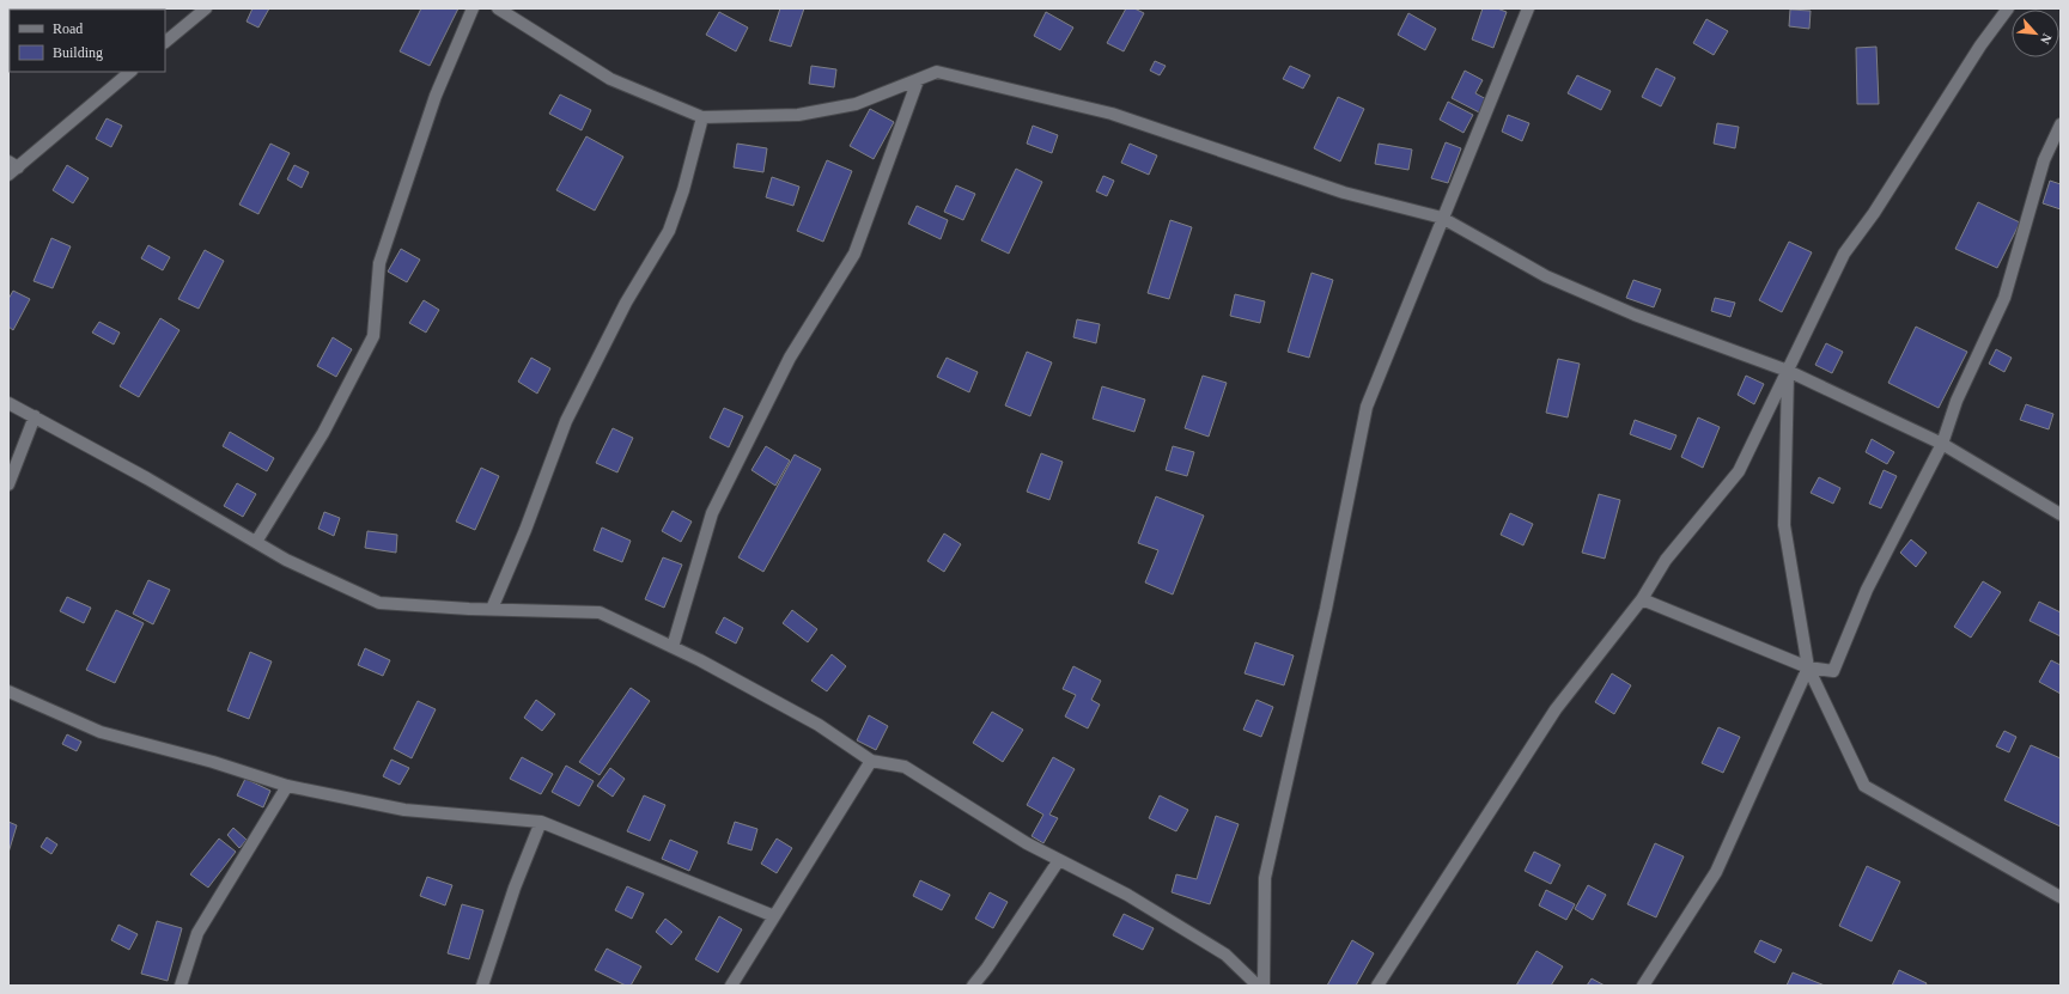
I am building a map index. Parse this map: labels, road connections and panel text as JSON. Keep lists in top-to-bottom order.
{
  "legend": ["Road", "Building"],
  "north": "bottom right"
}
